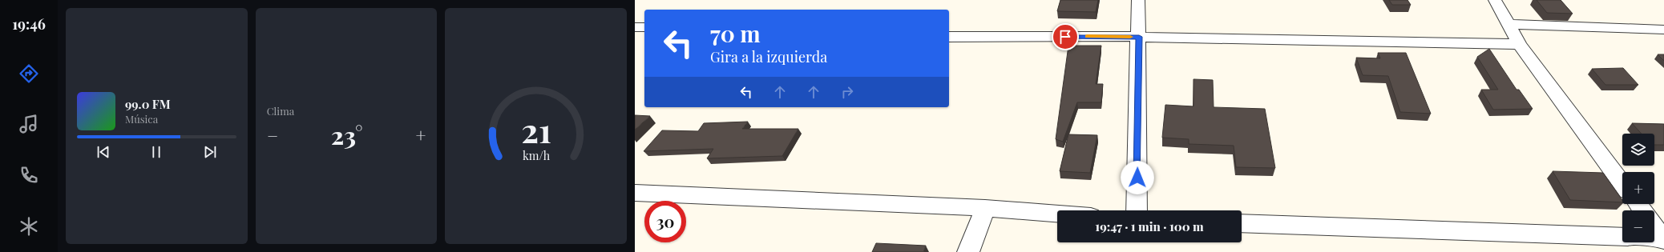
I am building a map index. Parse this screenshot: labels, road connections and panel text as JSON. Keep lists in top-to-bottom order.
{
  "page": {
    "tabs": "19:46",
    "tile": "Clima",
    "turn": ["70 m", "Gira a la izquierda"],
    "song": ["99.0 FM", "Música"],
    "heat": ["−", "23°", "+"],
    "map_buttons": ["+", "−"],
    "limit": "30",
    "trip": "19:47 · 1 min · 100 m",
    "gauge": ["21", "km/h"]
  }
}
